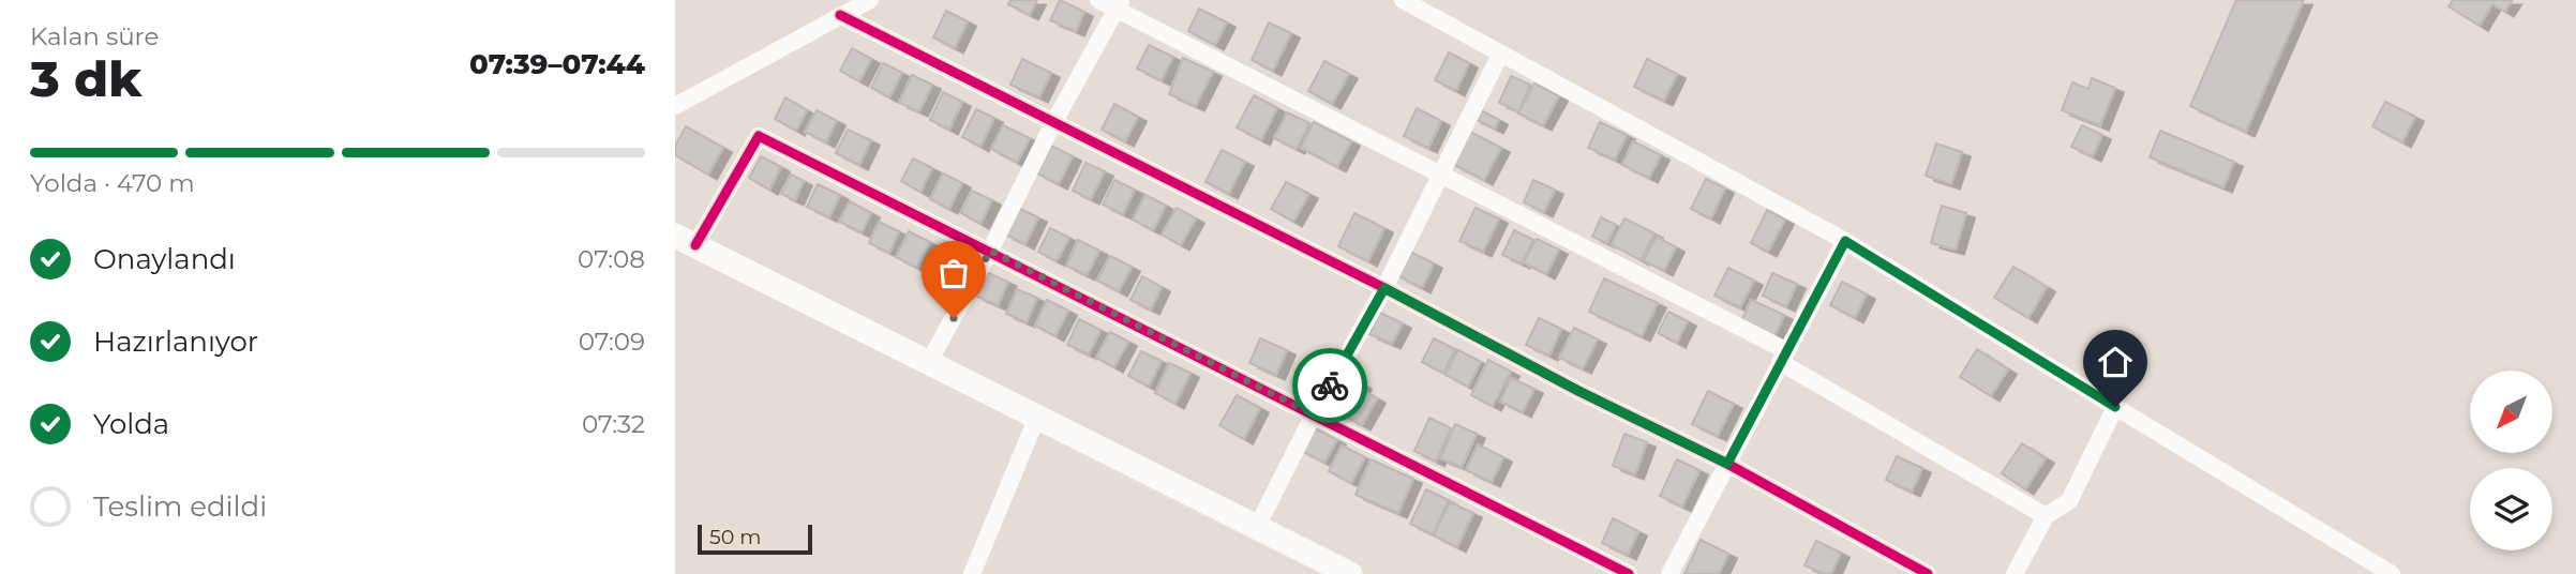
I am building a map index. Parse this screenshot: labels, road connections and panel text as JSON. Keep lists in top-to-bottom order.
{
  "scale_bar": "50 m",
  "north": "bottom left",
  "page": {
    "heading": ["3 dk", "Kalan süre", "07:39–07:44"],
    "bar": "Yolda · 470 m",
    "list": [
      ["Onaylandı", "07:08"],
      ["Hazırlanıyor", "07:09"],
      ["Yolda", "07:32"],
      "Teslim edildi"
    ],
    "scale": "50 m"
  }
}
